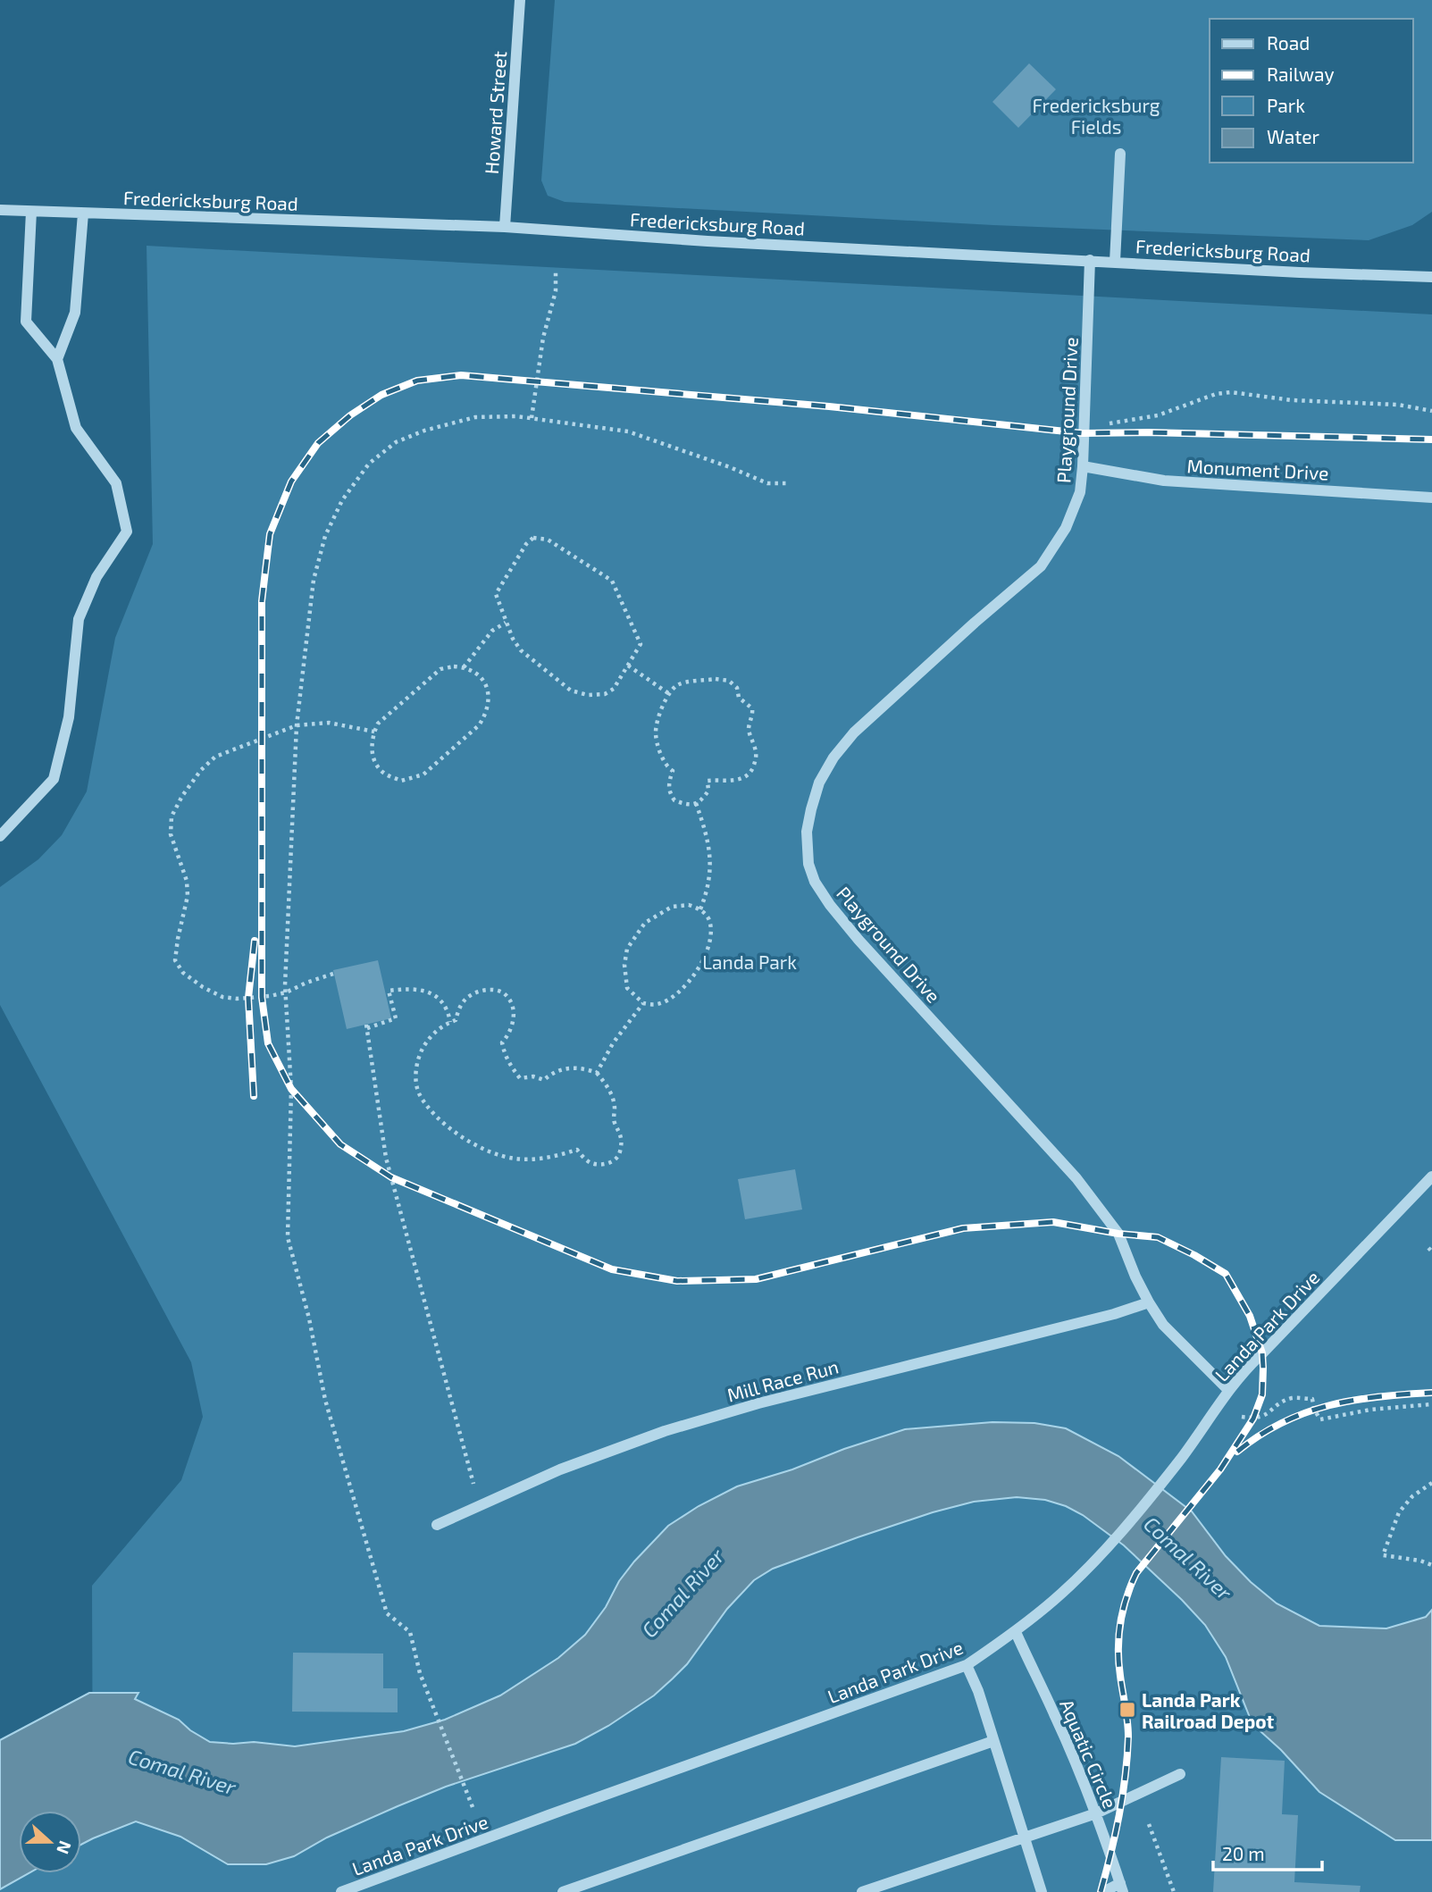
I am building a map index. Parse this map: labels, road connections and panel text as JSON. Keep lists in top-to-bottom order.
{
  "streets": {
    "street": [
      "Howard Street",
      "Fredericksburg Road",
      "Playground Drive",
      "Monument Drive",
      "Landa Park Drive",
      "Mill Race Run",
      "Aquatic Circle"
    ]
  },
  "crossings": [
    ["Howard Street", "Fredericksburg Road"],
    ["Fredericksburg Road", "Playground Drive"],
    ["Playground Drive", "Monument Drive"],
    ["Playground Drive", "Landa Park Drive"],
    ["Playground Drive", "Mill Race Run"],
    ["Landa Park Drive", "Aquatic Circle"]
  ],
  "water": ["Comal River"],
  "parks": ["Fredericksburg Fields", "Landa Park"],
  "places": {
    "transit": ["Landa Park Railroad Depot"]
  },
  "legend": [
    "Road",
    "Railway",
    "Park",
    "Water"
  ],
  "scale_bar": "20 m",
  "north": "right"
}
